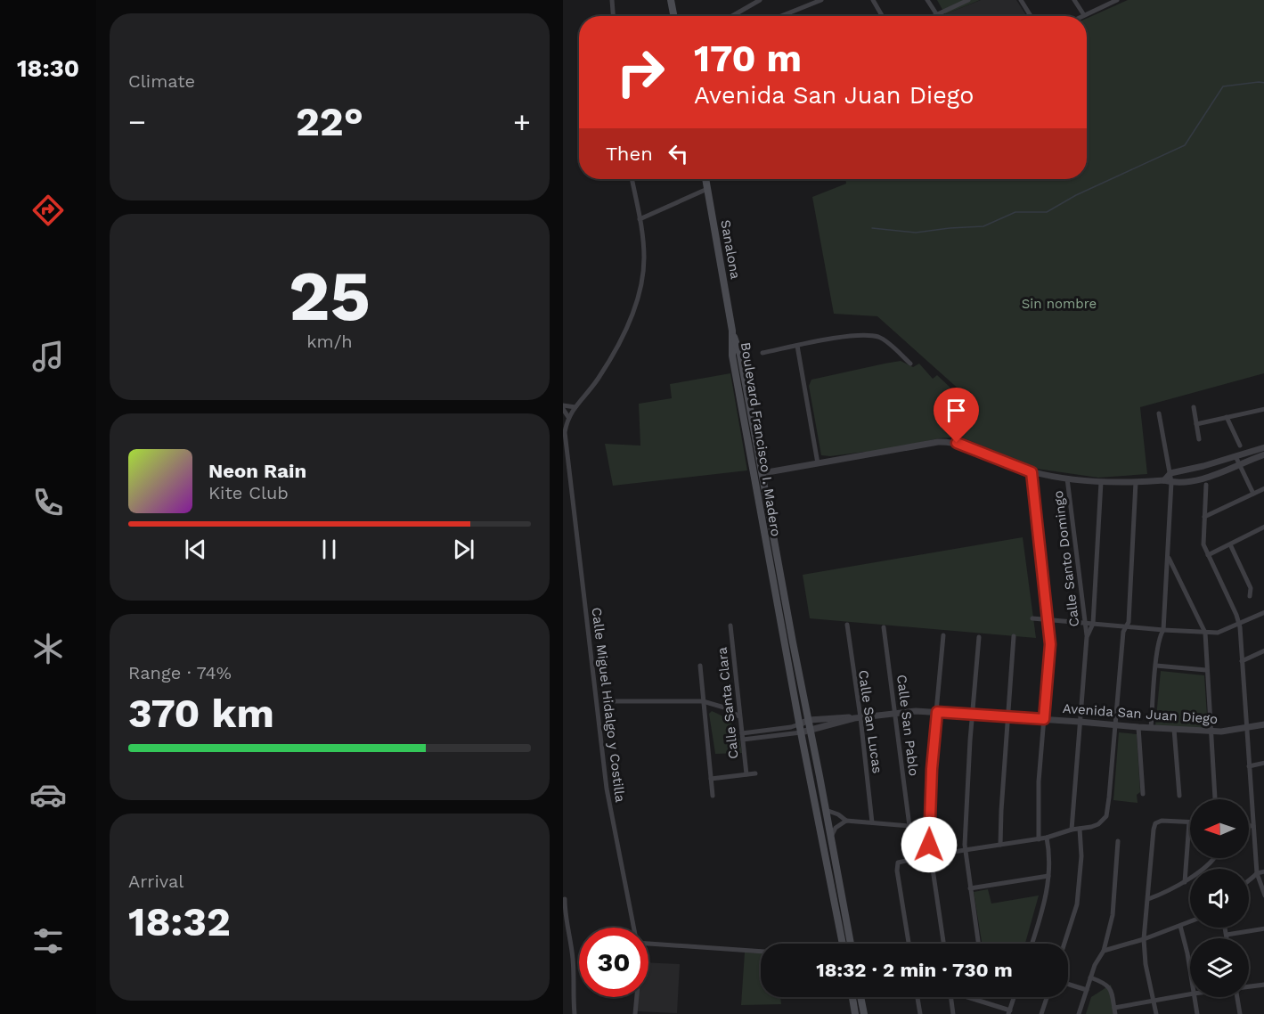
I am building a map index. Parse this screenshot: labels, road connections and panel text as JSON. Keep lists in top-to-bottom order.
{
  "streets": {
    "main road": ["Sanalona", "Boulevard Francisco I. Madero"],
    "street": [
      "Calle Santo Domingo",
      "Calle Santa Clara",
      "Calle Miguel Hidalgo y Costilla",
      "Avenida San Juan Diego",
      "Calle San Lucas",
      "Calle San Pablo"
    ]
  },
  "crossings": [
    ["Sanalona", "Boulevard Francisco I. Madero"],
    ["Boulevard Francisco I. Madero", "Avenida San Juan Diego"],
    ["Calle Santo Domingo", "Avenida San Juan Diego"],
    ["Avenida San Juan Diego", "Calle San Lucas"],
    ["Avenida San Juan Diego", "Calle San Pablo"]
  ],
  "parks": ["Sin nombre"],
  "north": "left",
  "page": {
    "tabs": "18:30",
    "tile": [
      "Climate",
      ["25", "km/h"],
      ["Range · 74%", "370 km"],
      ["Arrival", "18:32"]
    ],
    "turn": ["170 m", "Avenida San Juan Diego"],
    "heat": ["−", "22°", "+"],
    "then": "Then",
    "song": ["Neon Rain", "Kite Club"],
    "limit": "30",
    "trip": "18:32 · 2 min · 730 m"
  }
}
